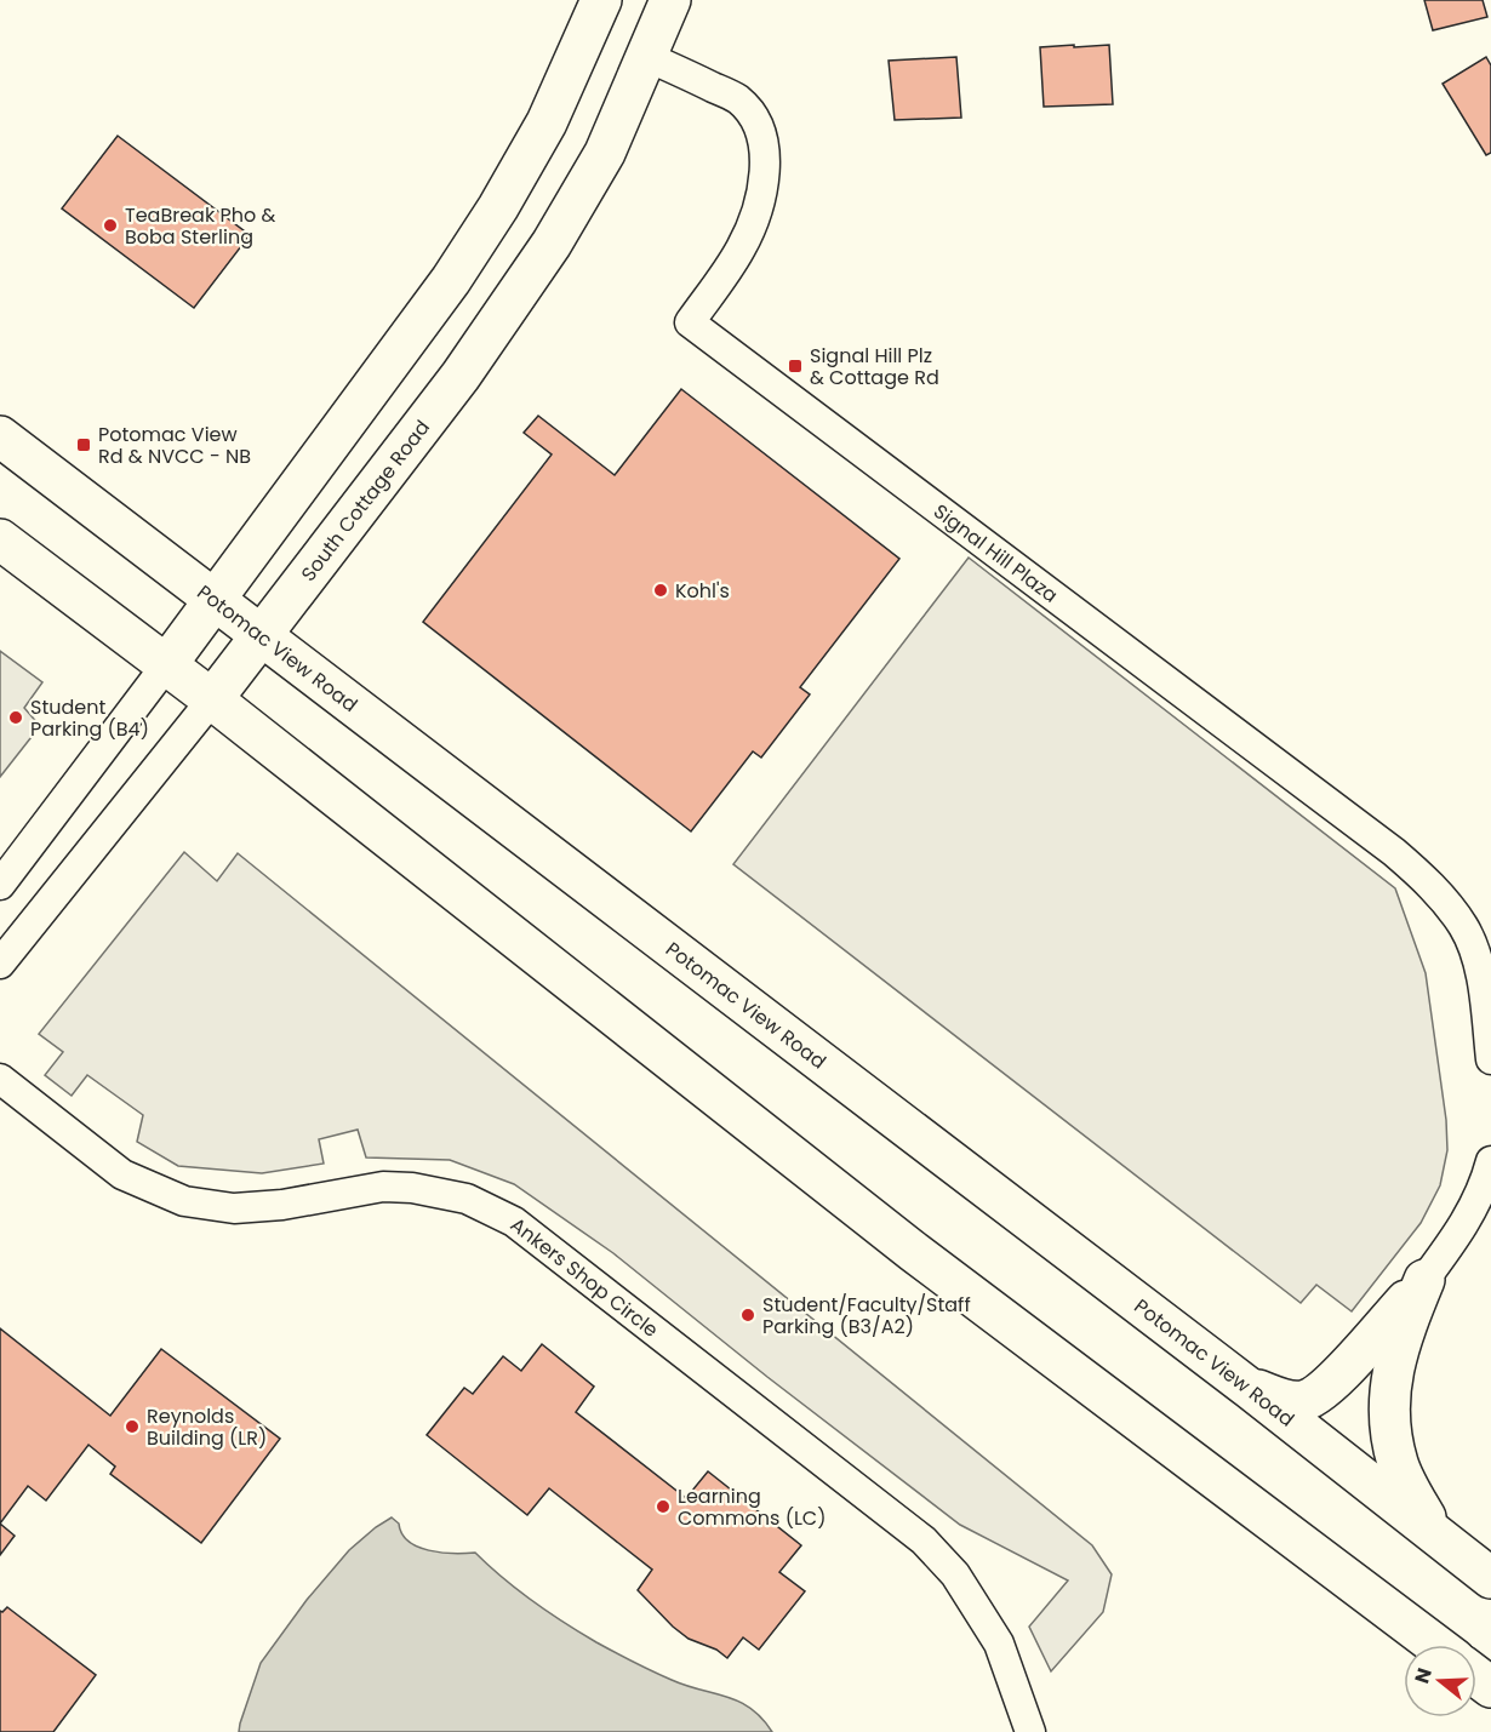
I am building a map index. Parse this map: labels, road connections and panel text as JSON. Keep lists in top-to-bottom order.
{
  "streets": {
    "main road": ["South Cottage Road", "Potomac View Road"],
    "street": ["Signal Hill Plaza", "Ankers Shop Circle"]
  },
  "crossings": [
    ["South Cottage Road", "Signal Hill Plaza"],
    ["South Cottage Road", "Potomac View Road"]
  ],
  "places": {
    "other": [
      "TeaBreak Pho & Boba Sterling",
      "Kohl's",
      "Student Parking (B4)",
      "Student/Faculty/Staff Parking (B3/A2)",
      "Reynolds Building (LR)",
      "Learning Commons (LC)"
    ],
    "transit": ["Signal Hill Plz & Cottage Rd", "Potomac View Rd & NVCC - NB"]
  },
  "north": "left"
}
